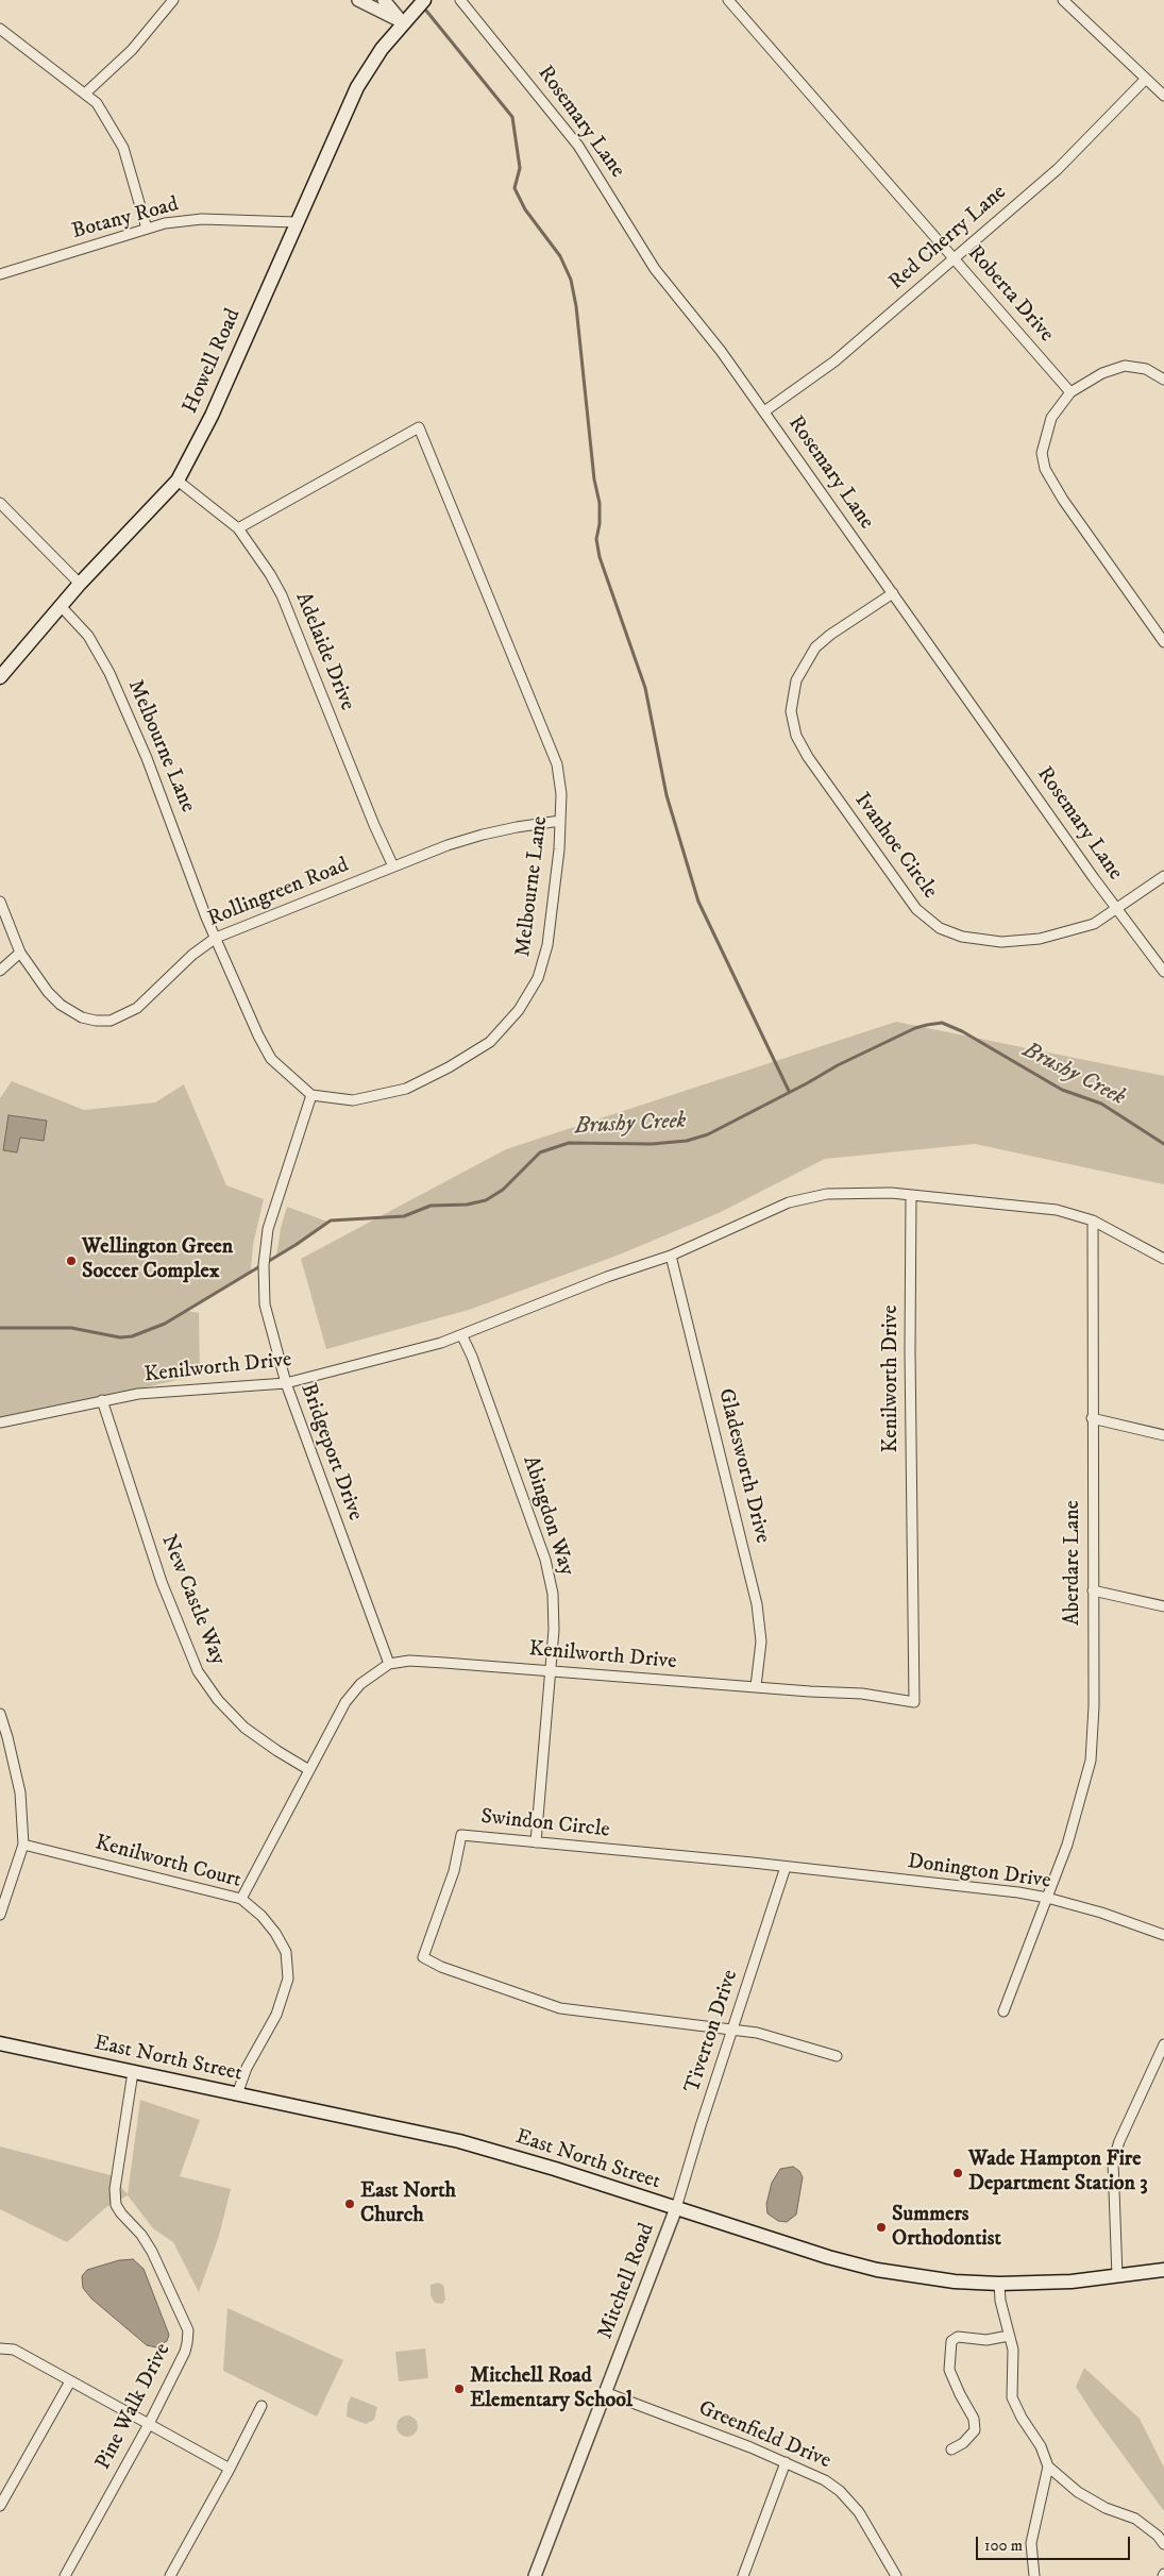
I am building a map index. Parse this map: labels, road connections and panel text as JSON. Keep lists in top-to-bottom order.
{
  "streets": {
    "main road": ["Howell Road", "East North Street"],
    "street": [
      "Rosemary Lane",
      "Botany Road",
      "Red Cherry Lane",
      "Roberta Drive",
      "Adelaide Drive",
      "Melbourne Lane",
      "Ivanhoe Circle",
      "Rollingreen Road",
      "Kenilworth Drive",
      "Bridgeport Drive",
      "Gladesworth Drive",
      "Abingdon Way",
      "Aberdare Lane",
      "New Castle Way",
      "Swindon Circle",
      "Kenilworth Court",
      "Donington Drive",
      "Tiverton Drive",
      "Mitchell Road",
      "Pine Walk Drive",
      "Greenfield Drive"
    ]
  },
  "crossings": [
    ["Rosemary Lane", "Red Cherry Lane"],
    ["Rosemary Lane", "Ivanhoe Circle"],
    ["Botany Road", "Howell Road"],
    ["Red Cherry Lane", "Roberta Drive"],
    ["Howell Road", "Adelaide Drive"],
    ["Howell Road", "Melbourne Lane"],
    ["Adelaide Drive", "Melbourne Lane"],
    ["Adelaide Drive", "Rollingreen Road"],
    ["Melbourne Lane", "Rollingreen Road"],
    ["Melbourne Lane", "Bridgeport Drive"],
    ["Kenilworth Drive", "Bridgeport Drive"],
    ["Kenilworth Drive", "Gladesworth Drive"],
    ["Kenilworth Drive", "Abingdon Way"],
    ["Kenilworth Drive", "New Castle Way"],
    ["Kenilworth Drive", "Kenilworth Court"],
    ["Abingdon Way", "Swindon Circle"],
    ["Aberdare Lane", "Donington Drive"],
    ["Swindon Circle", "Donington Drive"],
    ["Swindon Circle", "Tiverton Drive"],
    ["Kenilworth Court", "East North Street"],
    ["Donington Drive", "Tiverton Drive"],
    ["Tiverton Drive", "East North Street"],
    ["Tiverton Drive", "Mitchell Road"],
    ["East North Street", "Mitchell Road"],
    ["East North Street", "Pine Walk Drive"],
    ["Mitchell Road", "Greenfield Drive"]
  ],
  "water": ["Brushy Creek"],
  "places": [
    "Wellington Green Soccer Complex",
    "Wade Hampton Fire Department Station 3",
    "East North Church",
    "Summers Orthodontist",
    "Mitchell Road Elementary School"
  ],
  "scale_bar": "100 m"
}
